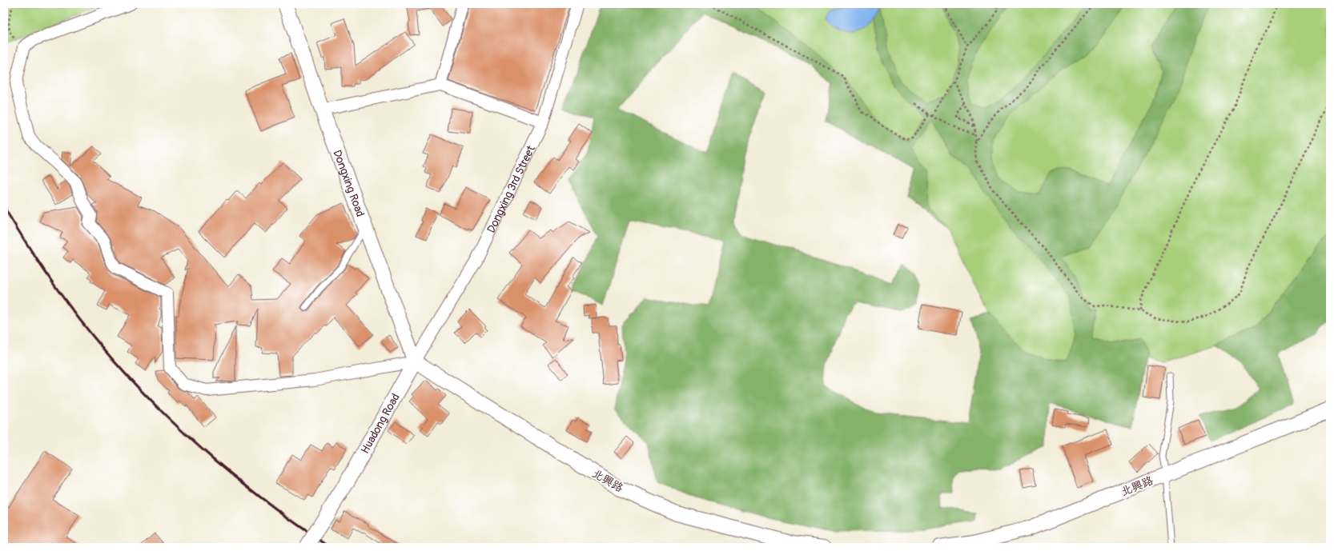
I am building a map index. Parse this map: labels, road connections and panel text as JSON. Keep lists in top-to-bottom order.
{
  "streets": {
    "street": [
      "Dongxing Road",
      "Dongxing 3rd Street",
      "Huadong Road",
      "北興路"
    ]
  },
  "crossings": [
    ["Dongxing Road", "Dongxing 3rd Street"],
    ["Dongxing Road", "Huadong Road"],
    ["Dongxing Road", "北興路"],
    ["Dongxing 3rd Street", "Huadong Road"],
    ["Dongxing 3rd Street", "北興路"],
    ["Huadong Road", "北興路"]
  ]
}
